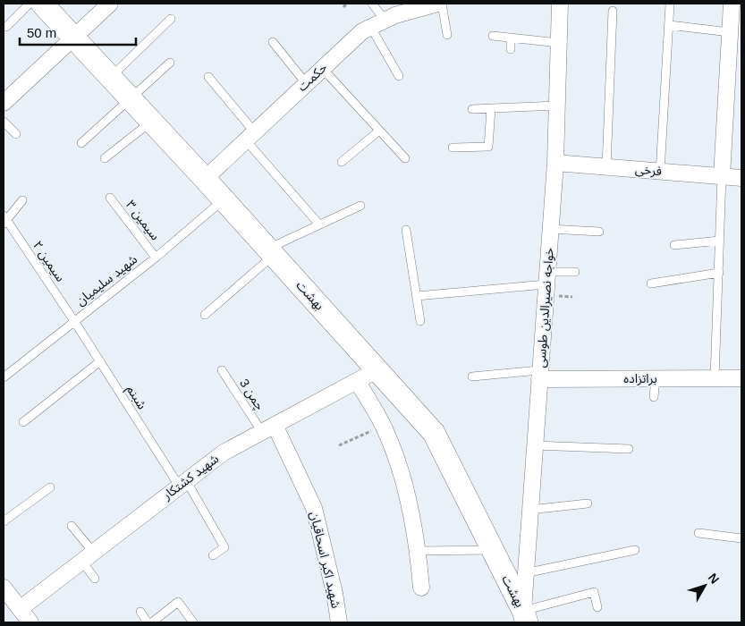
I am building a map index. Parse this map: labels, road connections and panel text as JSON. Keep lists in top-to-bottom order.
{
  "streets": {
    "street": [
      "حکمت",
      "فرخی",
      "بهشت",
      "خواجه نصیرالدین طوسی",
      "براتزاده",
      "شهید کشتکار",
      "شهید اکبر اسحاقیان"
    ],
    "lane": [
      "سیمین ۳",
      "سیمین ۲",
      "شهید سلیمیان",
      "چمن 3",
      "شبنم"
    ]
  },
  "crossings": [
    ["حکمت", "بهشت"],
    ["فرخی", "خواجه نصیرالدین طوسی"],
    ["سیمین ۳", "شهید سلیمیان"],
    ["سیمین ۲", "شهید سلیمیان"],
    ["سیمین ۲", "شبنم"],
    ["شهید سلیمیان", "بهشت"],
    ["شهید سلیمیان", "شبنم"],
    ["بهشت", "خواجه نصیرالدین طوسی"],
    ["بهشت", "شهید کشتکار"],
    ["خواجه نصیرالدین طوسی", "براتزاده"],
    ["چمن 3", "شهید کشتکار"],
    ["چمن 3", "شهید اکبر اسحاقیان"],
    ["شبنم", "شهید کشتکار"],
    ["شهید کشتکار", "شهید اکبر اسحاقیان"]
  ],
  "scale_bar": "50 m",
  "north": "top right"
}
